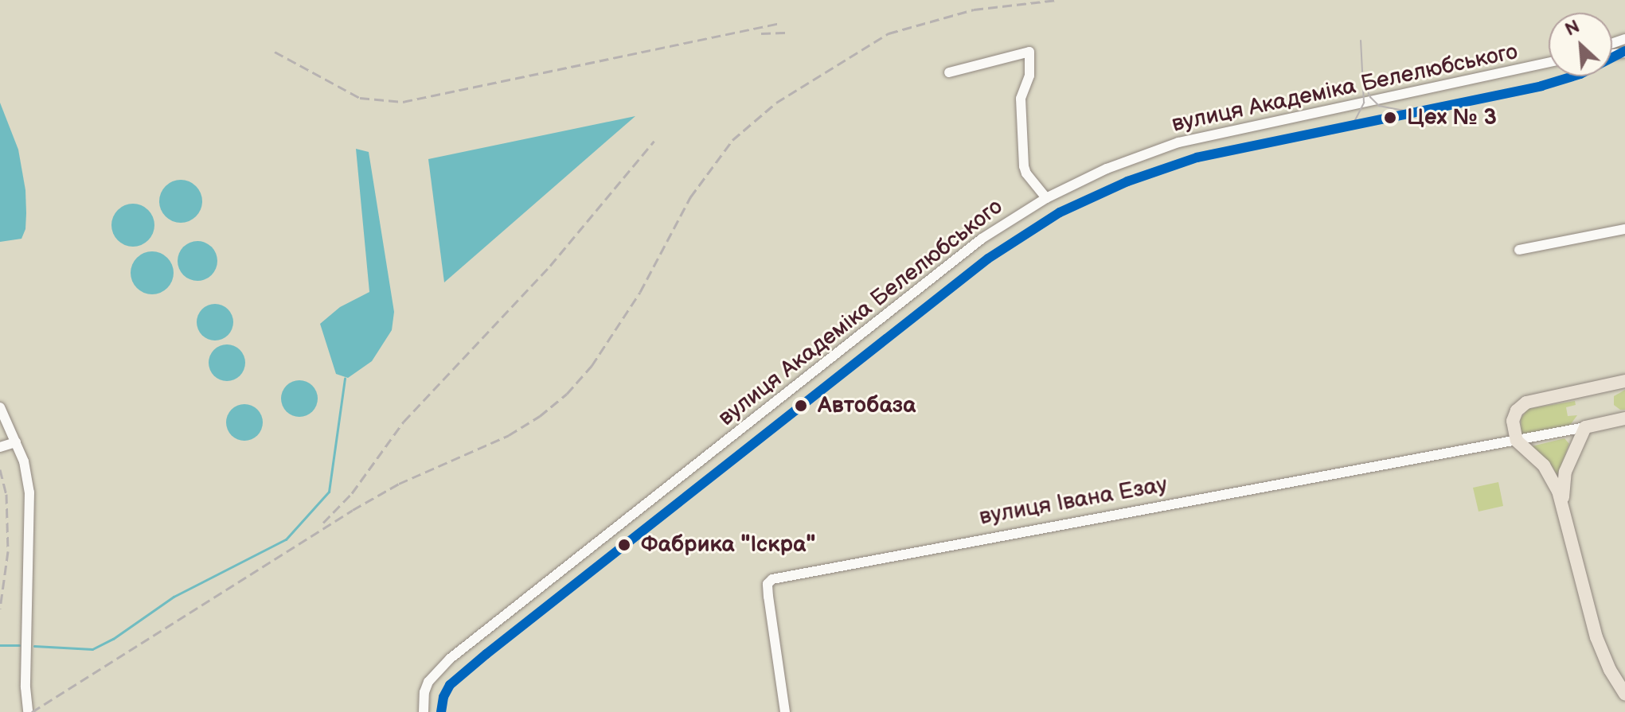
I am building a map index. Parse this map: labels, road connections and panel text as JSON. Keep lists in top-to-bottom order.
{
  "streets": {
    "main road": ["вулиця Івана Езау"],
    "street": ["вулиця Академіка Белелюбського"]
  },
  "places": ["Цех № 3", "Автобаза", "Фабрика \"Іскра\""],
  "north": "top left"
}
